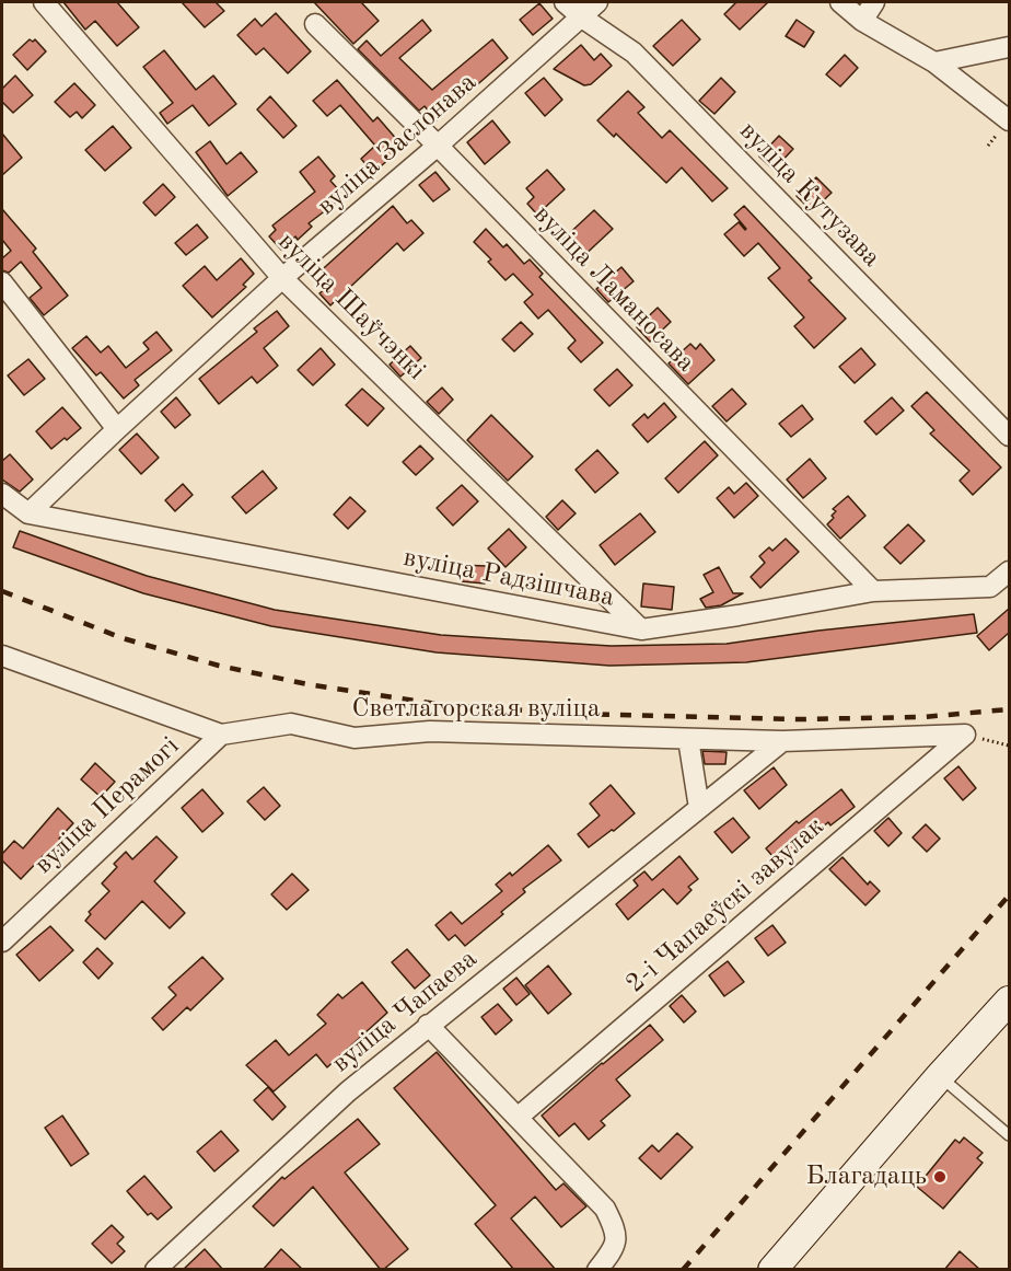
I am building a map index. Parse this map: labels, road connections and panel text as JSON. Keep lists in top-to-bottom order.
{
  "streets": {
    "street": [
      "вуліца Заслонава",
      "вуліца Кутузава",
      "вуліца Ламаносава",
      "вуліца Шаўчэнкі",
      "вуліца Радзішчава",
      "Светлагорская вуліца",
      "вуліца Перамогі",
      "2-і Чапаеўскі завулак",
      "вуліца Чапаева"
    ]
  },
  "crossings": [
    ["вуліца Заслонава", "вуліца Кутузава"],
    ["вуліца Заслонава", "вуліца Ламаносава"],
    ["вуліца Заслонава", "вуліца Шаўчэнкі"],
    ["вуліца Заслонава", "вуліца Радзішчава"],
    ["вуліца Ламаносава", "вуліца Радзішчава"],
    ["вуліца Шаўчэнкі", "вуліца Радзішчава"],
    ["Светлагорская вуліца", "вуліца Перамогі"],
    ["Светлагорская вуліца", "2-і Чапаеўскі завулак"],
    ["Светлагорская вуліца", "вуліца Чапаева"]
  ],
  "places": ["Благадаць"]
}
